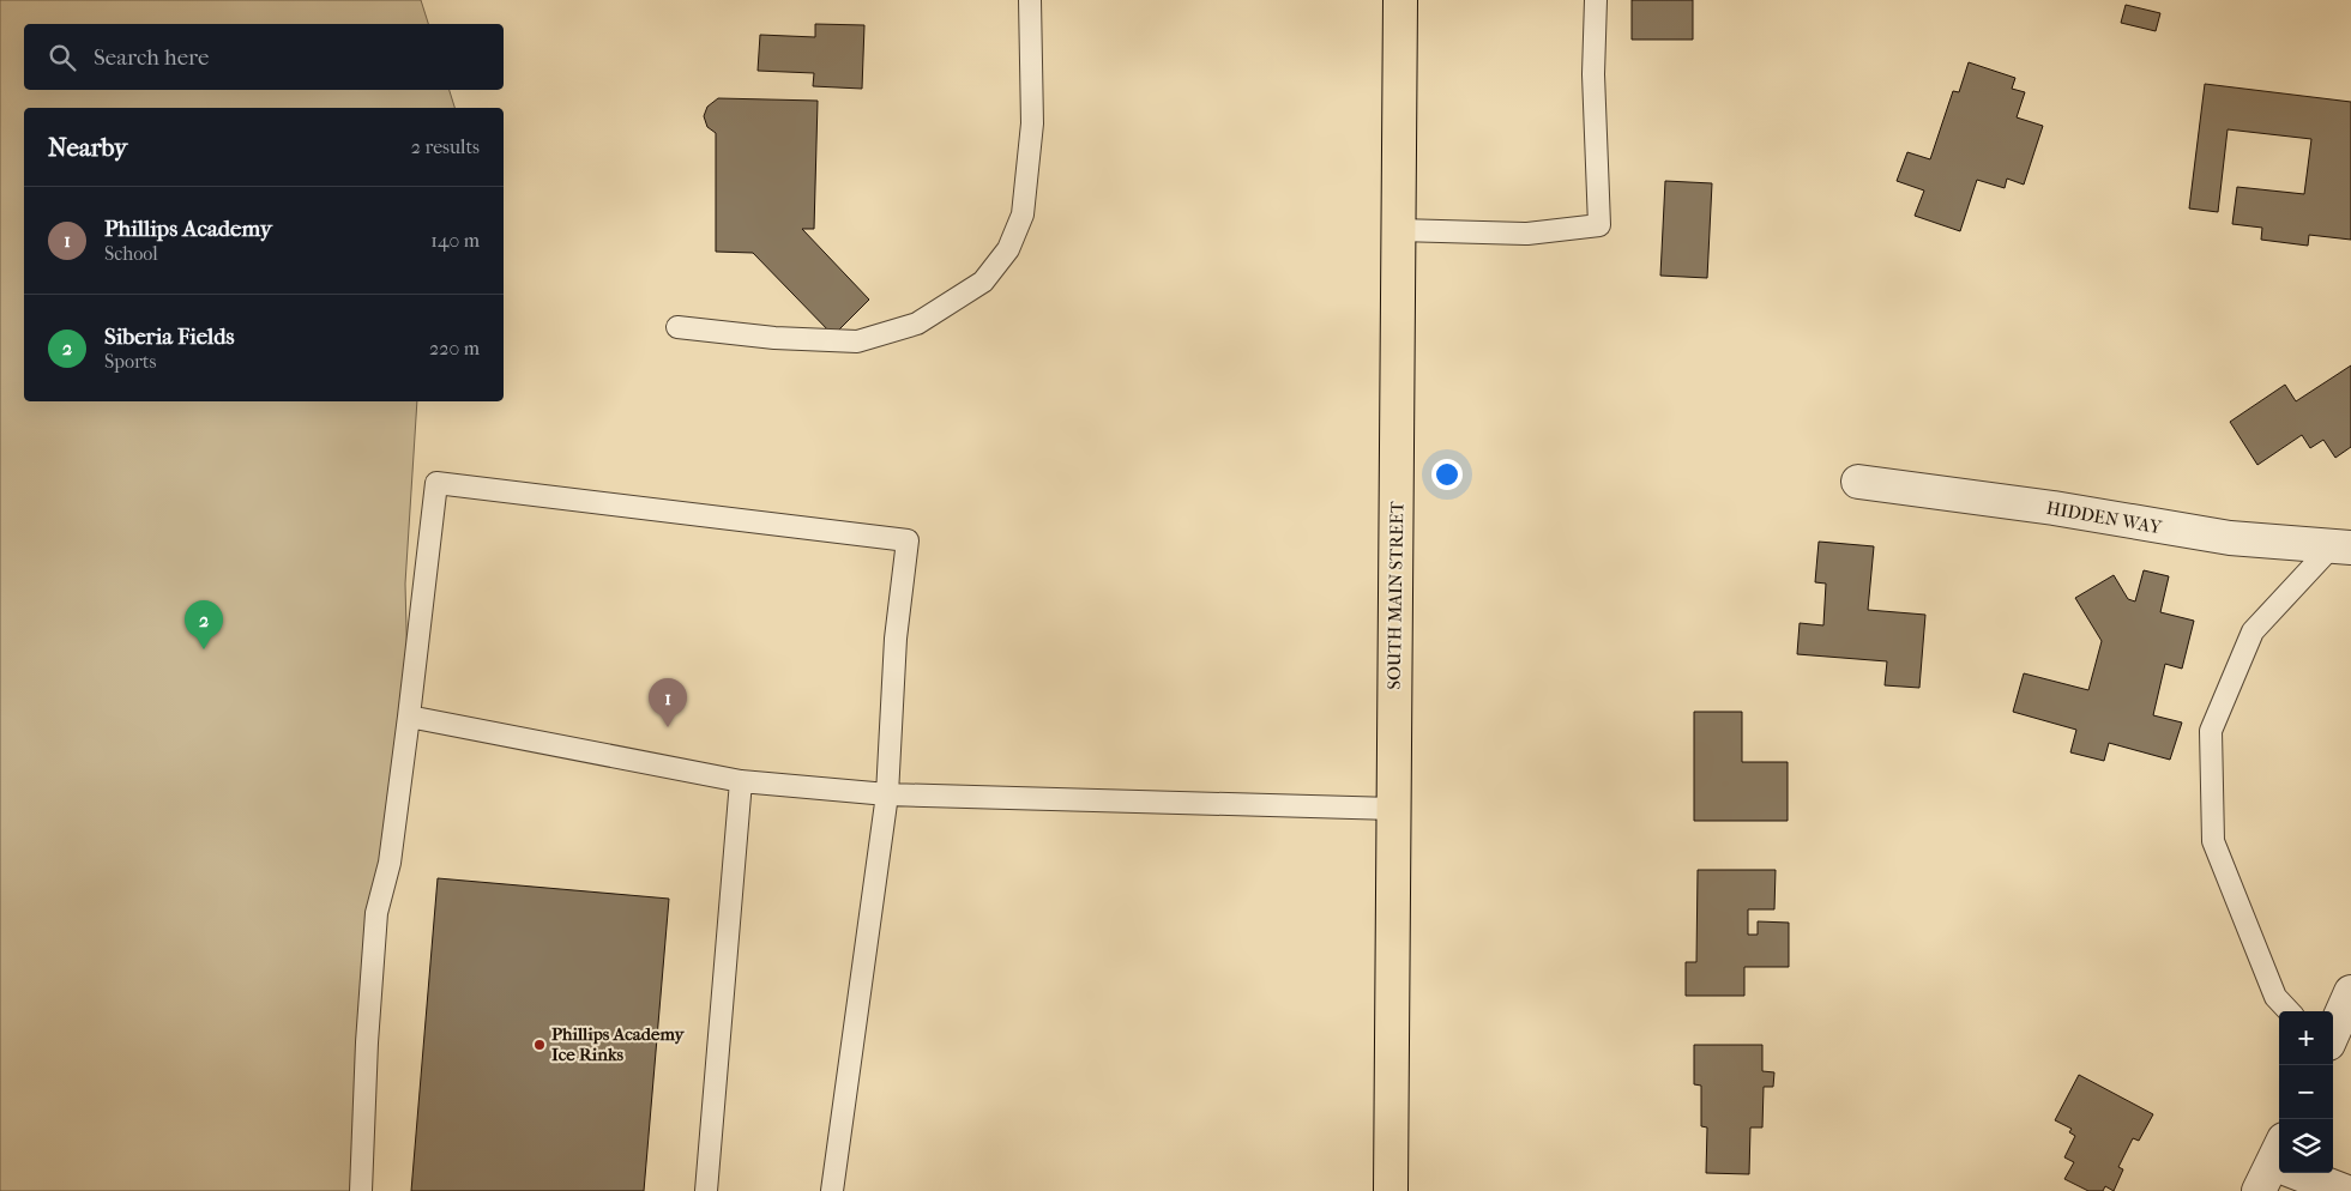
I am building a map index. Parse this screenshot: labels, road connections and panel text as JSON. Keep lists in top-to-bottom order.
{
  "streets": {
    "main road": ["SOUTH MAIN STREET"],
    "street": ["HIDDEN WAY"]
  },
  "places": ["Phillips Academy Ice Rinks"],
  "page": {
    "search": "Search here",
    "heading": ["Nearby", "2 results"],
    "list": [
      {
        "mark": "1",
        "name": "Phillips Academy",
        "note": "School",
        "value": "140 m"
      },
      {
        "mark": "2",
        "name": "Siberia Fields",
        "note": "Sports",
        "value": "220 m"
      }
    ],
    "pins": ["2", "1"],
    "map_buttons": ["+", "−"]
  }
}
